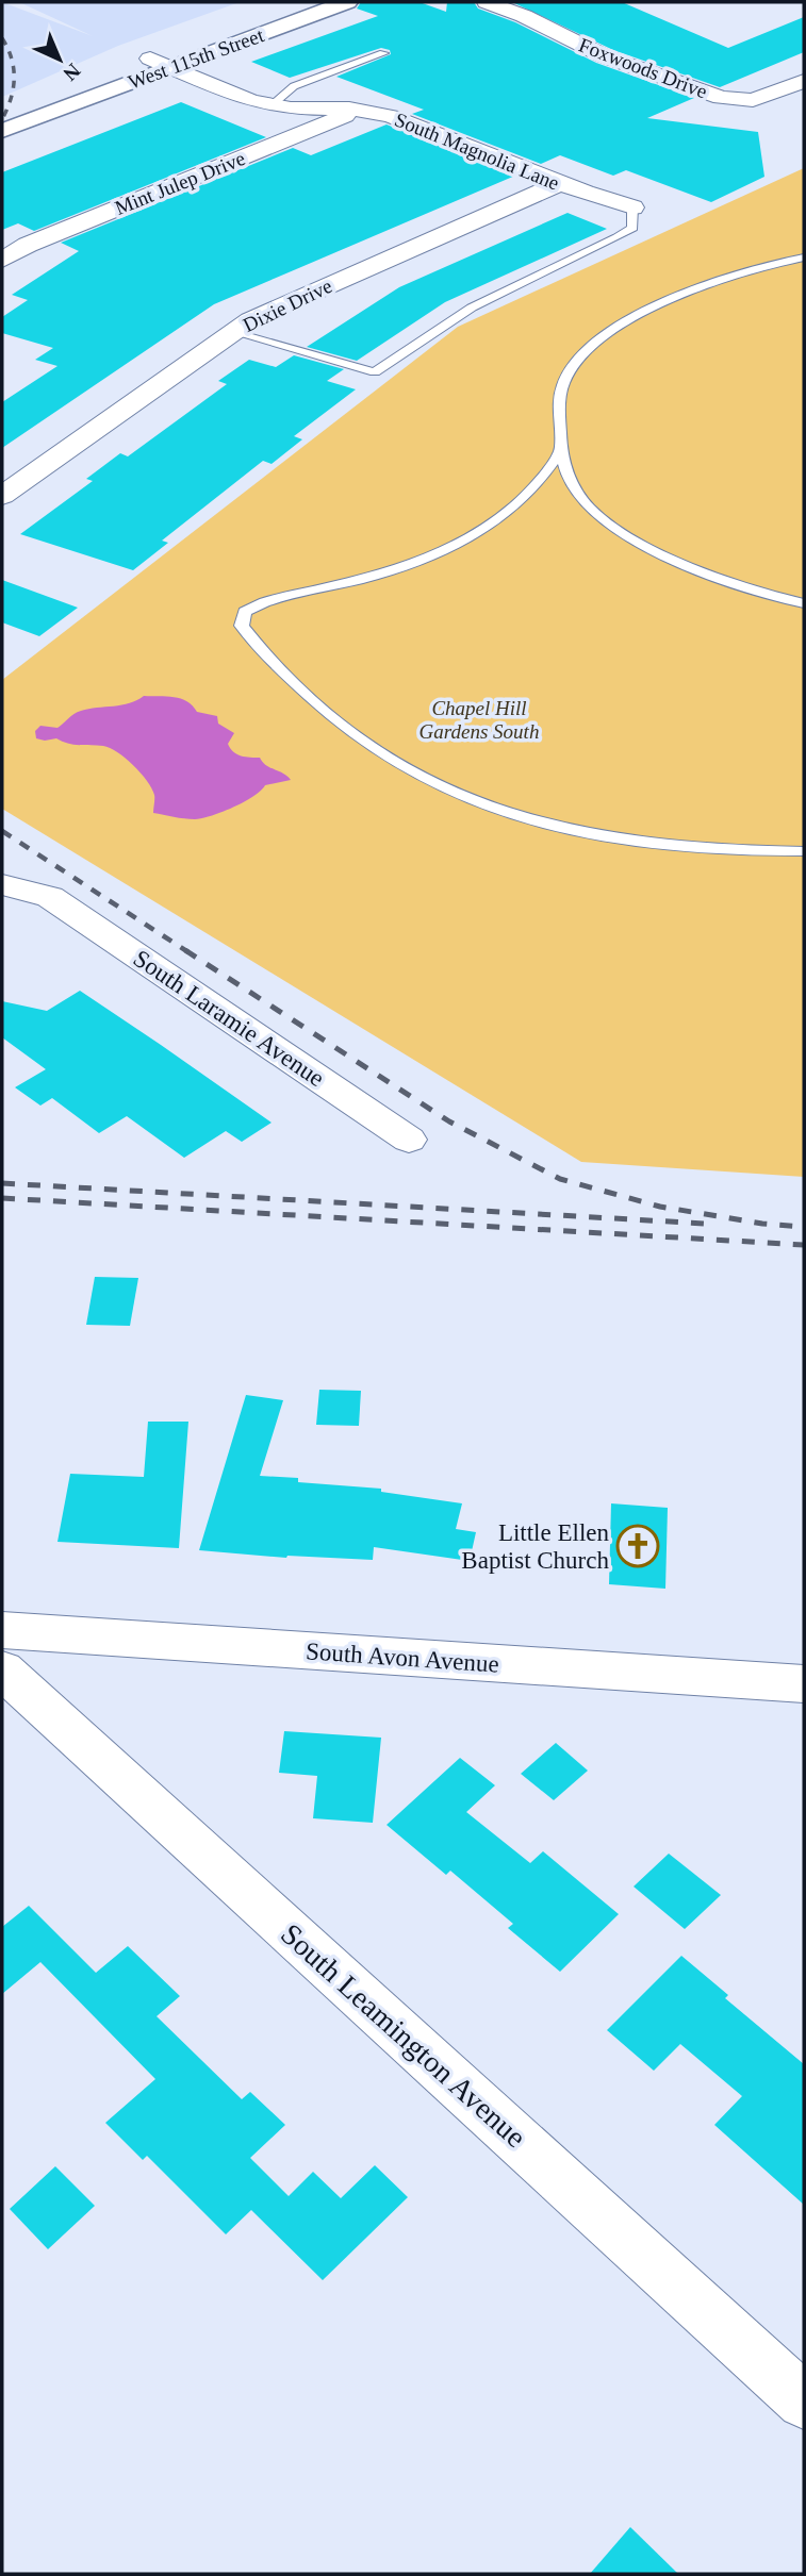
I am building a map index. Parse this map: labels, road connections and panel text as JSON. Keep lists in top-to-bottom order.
{
  "streets": {
    "street": [
      "West 115th Street",
      "Foxwoods Drive",
      "South Magnolia Lane",
      "Mint Julep Drive",
      "Dixie Drive",
      "South Laramie Avenue",
      "South Avon Avenue",
      "South Leamington Avenue"
    ]
  },
  "crossings": [
    ["West 115th Street", "South Magnolia Lane"],
    ["South Magnolia Lane", "Mint Julep Drive"],
    ["South Magnolia Lane", "Dixie Drive"]
  ],
  "parks": ["Chapel Hill Gardens South"],
  "places": {
    "church": ["Little Ellen Baptist Church"]
  },
  "north": "bottom right"
}
